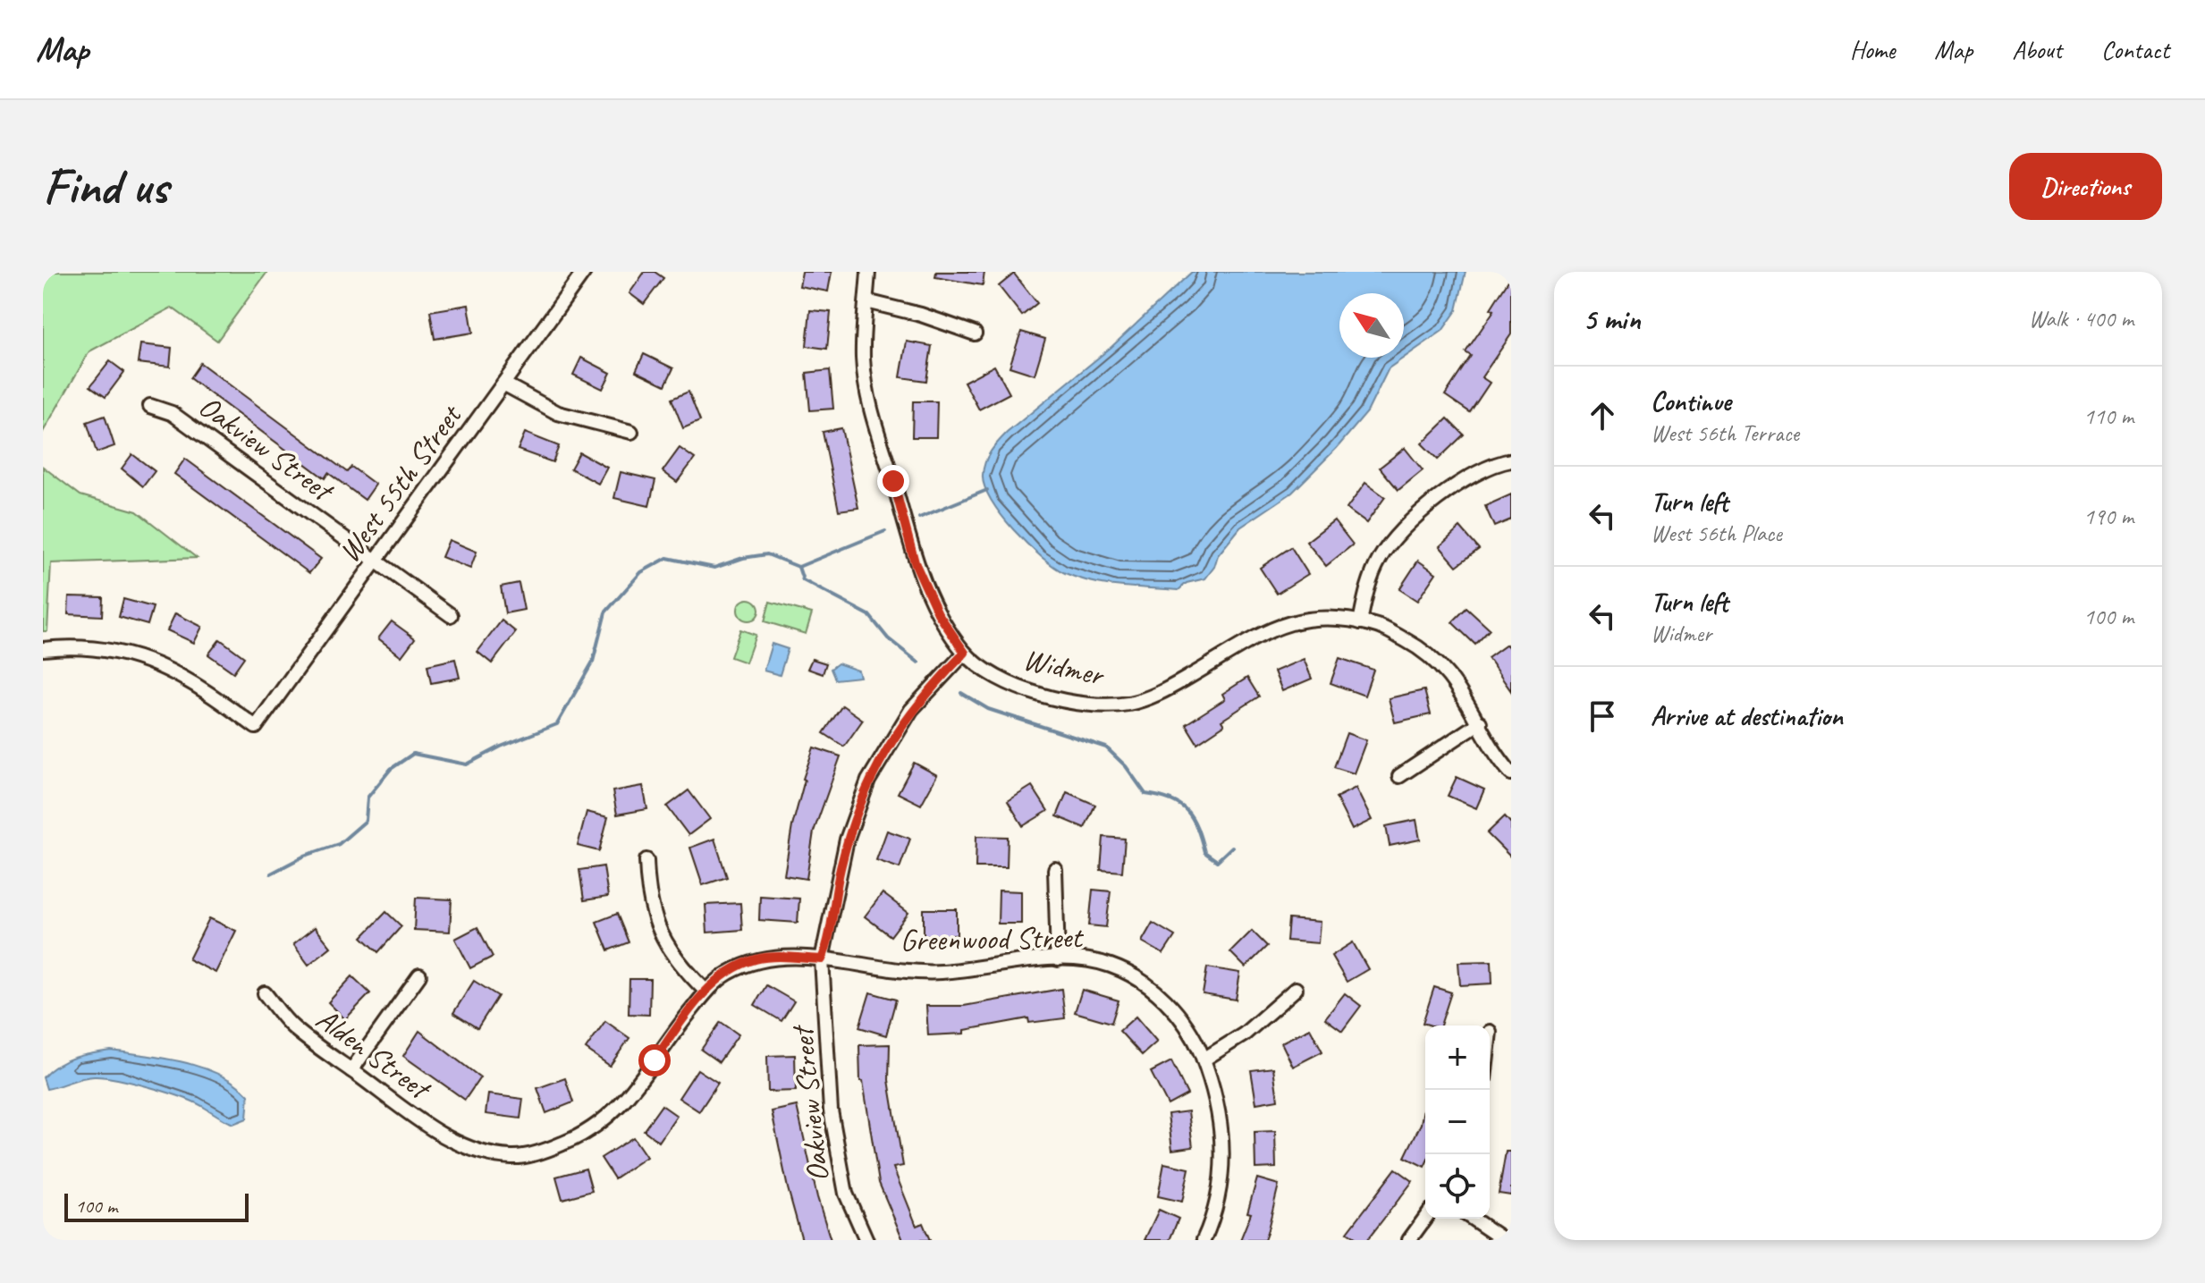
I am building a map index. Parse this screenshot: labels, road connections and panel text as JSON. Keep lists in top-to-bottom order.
{
  "streets": {
    "street": [
      "Oakview Street",
      "West 55th Street",
      "Widmer",
      "Greenwood Street",
      "Alden Street"
    ]
  },
  "crossings": [
    ["Oakview Street", "West 55th Street"],
    ["Oakview Street", "Widmer"],
    ["Oakview Street", "Greenwood Street"],
    ["Greenwood Street", "Alden Street"]
  ],
  "scale_bar": "100 m",
  "north": "top left",
  "page": {
    "header": "Map",
    "nav": [
      "Home",
      "Map",
      "About",
      "Contact"
    ],
    "buttons": "Directions",
    "title": "Find us",
    "heading": ["5 min", "Walk · 400 m"],
    "list": [
      ["Continue", "West 56th Terrace", "110 m"],
      ["Turn left", "West 56th Place", "190 m"],
      ["Turn left", "Widmer", "100 m"],
      "Arrive at destination"
    ],
    "map_buttons": ["+", "−"],
    "scale": "100 m"
  }
}
